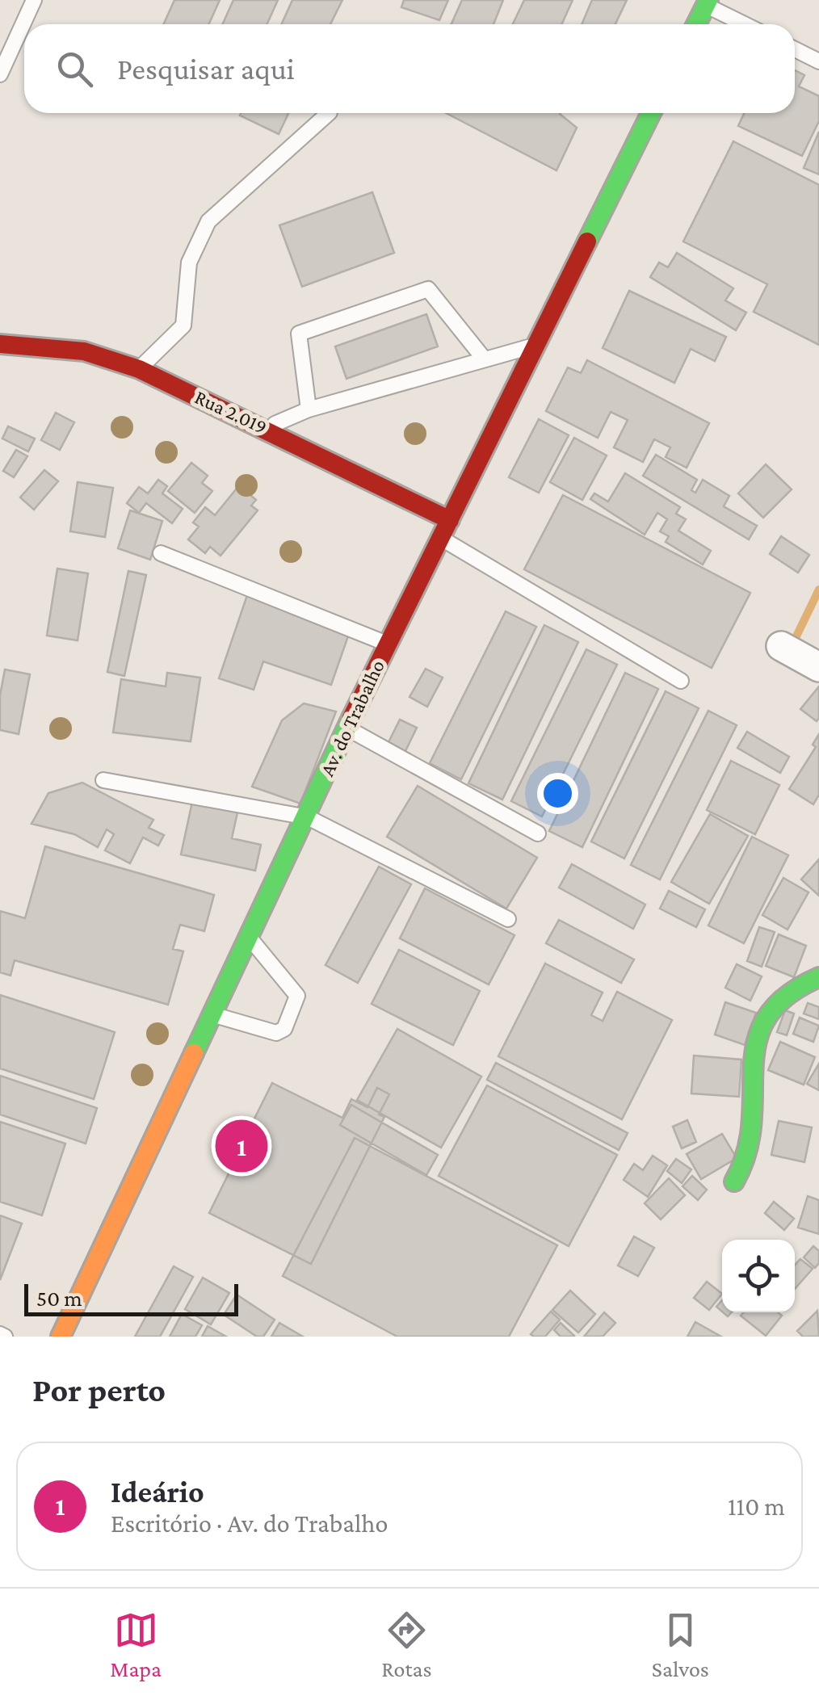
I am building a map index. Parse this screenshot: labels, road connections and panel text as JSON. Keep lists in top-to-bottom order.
{
  "streets": {
    "main road": ["Rua 2.019", "Av. do Trabalho"]
  },
  "crossings": [
    ["Rua 2.019", "Av. do Trabalho"]
  ],
  "scale_bar": "50 m",
  "page": {
    "search": "Pesquisar aqui",
    "pins": "1",
    "scale": "50 m",
    "heading": "Por perto",
    "list": [
      {
        "mark": "1",
        "name": "Ideário",
        "note": "Escritório · Av. do Trabalho",
        "value": "110 m"
      }
    ],
    "nav": ["Mapa", "Rotas", "Salvos"]
  }
}
